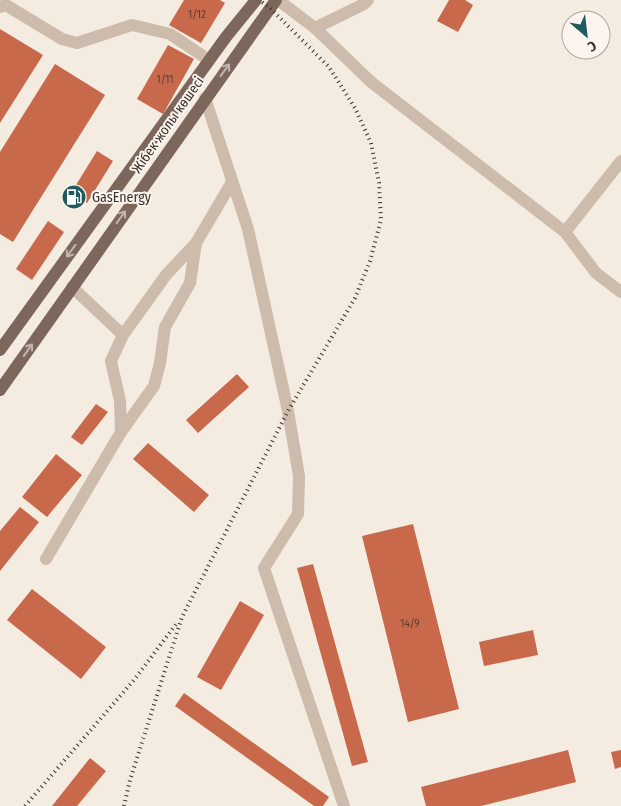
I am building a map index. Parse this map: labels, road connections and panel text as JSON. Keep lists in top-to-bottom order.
{
  "streets": {
    "main road": ["Жібек жолы көшесі"]
  },
  "places": {
    "fuel station": ["GasEnergy"]
  },
  "house_numbers": ["1/12", "1/11", "14/9"],
  "north": "bottom right"
}
